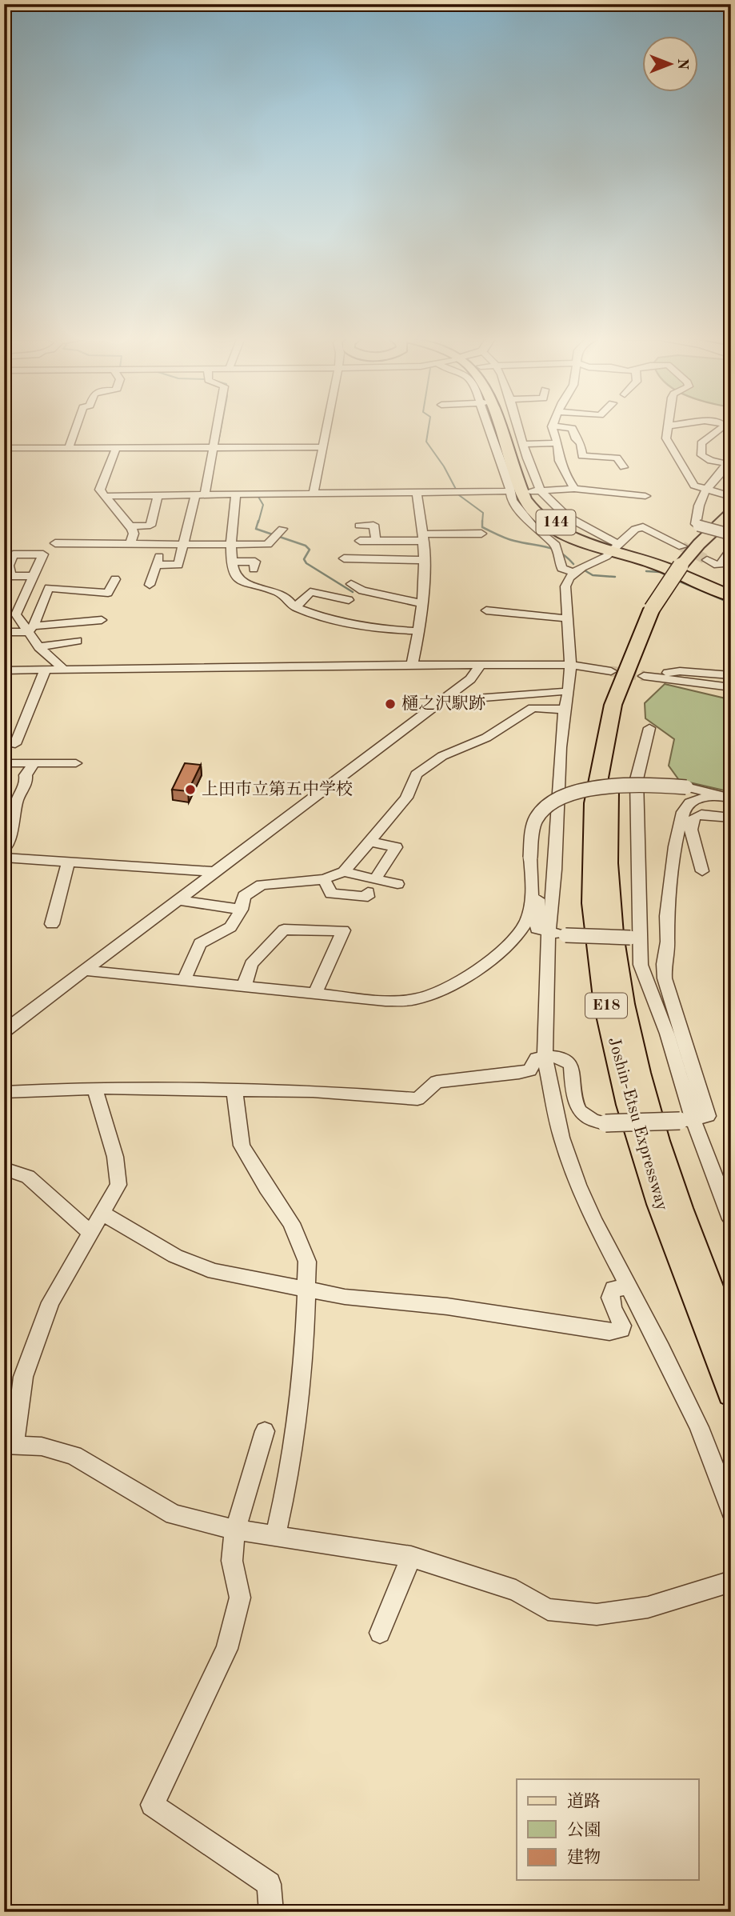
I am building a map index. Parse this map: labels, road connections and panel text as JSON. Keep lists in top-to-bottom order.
{
  "streets": {
    "highway": ["144", "E18", "Joshin-Etsu Expressway"]
  },
  "places": ["樋之沢駅跡", "上田市立第五中学校"],
  "legend": ["道路", "公園", "建物"],
  "north": "right"
}
